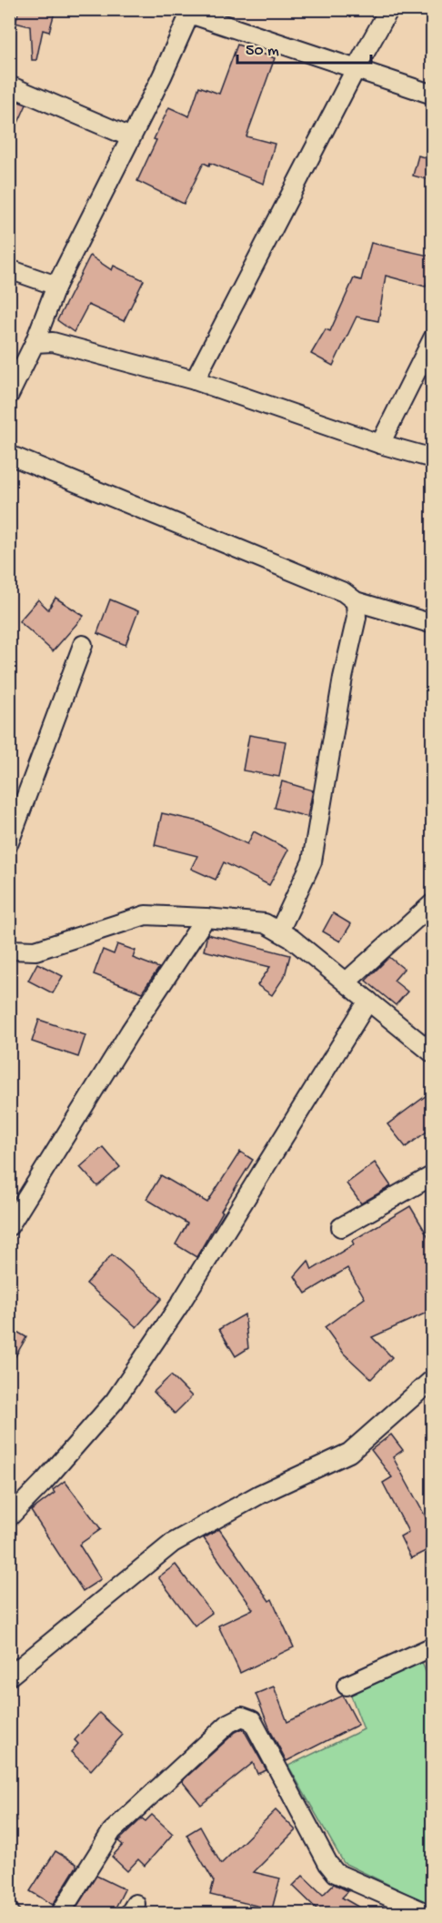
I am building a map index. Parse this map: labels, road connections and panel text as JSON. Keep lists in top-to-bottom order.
{
  "scale_bar": "50 m"
}
